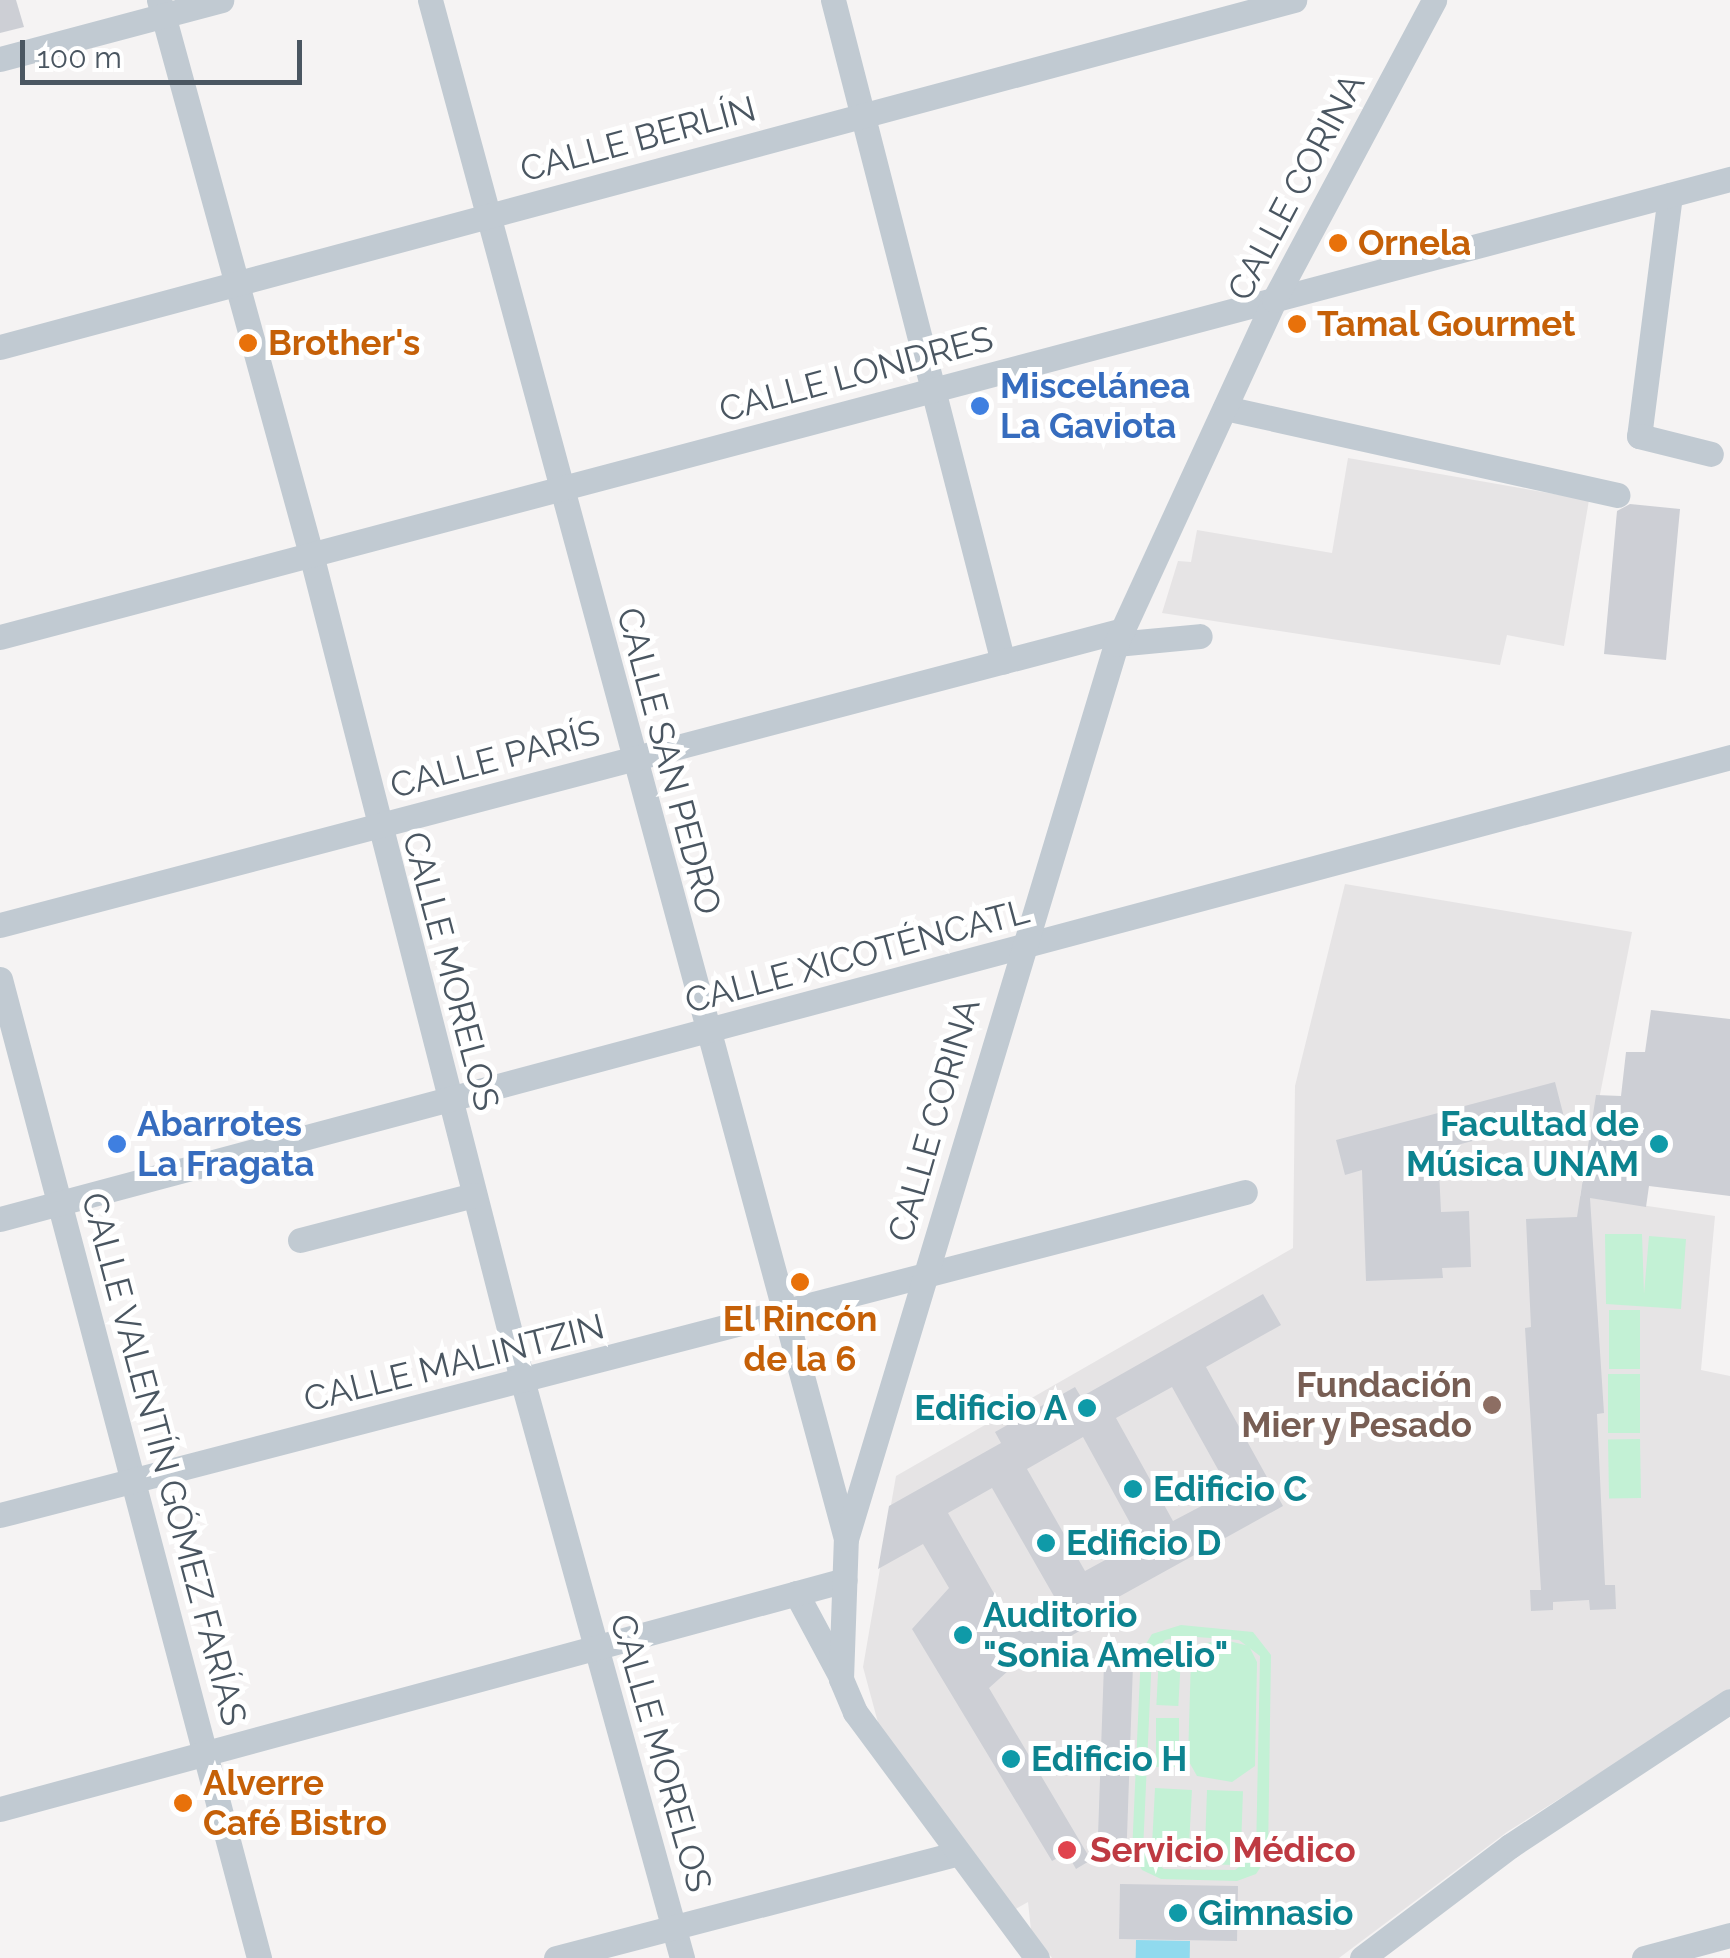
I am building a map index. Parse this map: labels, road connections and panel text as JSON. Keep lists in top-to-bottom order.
{
  "streets": {
    "street": [
      "CALLE BERLÍN",
      "CALLE CORINA",
      "CALLE LONDRES",
      "CALLE PARÍS",
      "CALLE SAN PEDRO",
      "CALLE XICOTÉNCATL",
      "CALLE MORELOS",
      "CALLE MALINTZIN",
      "CALLE VALENTÍN GÓMEZ FARÍAS"
    ]
  },
  "crossings": [
    ["CALLE BERLÍN", "CALLE SAN PEDRO"],
    ["CALLE BERLÍN", "CALLE MORELOS"],
    ["CALLE CORINA", "CALLE LONDRES"],
    ["CALLE CORINA", "CALLE PARÍS"],
    ["CALLE CORINA", "CALLE SAN PEDRO"],
    ["CALLE CORINA", "CALLE XICOTÉNCATL"],
    ["CALLE CORINA", "CALLE MALINTZIN"],
    ["CALLE LONDRES", "CALLE SAN PEDRO"],
    ["CALLE LONDRES", "CALLE MORELOS"],
    ["CALLE PARÍS", "CALLE SAN PEDRO"],
    ["CALLE PARÍS", "CALLE MORELOS"],
    ["CALLE SAN PEDRO", "CALLE XICOTÉNCATL"],
    ["CALLE SAN PEDRO", "CALLE MALINTZIN"],
    ["CALLE XICOTÉNCATL", "CALLE MORELOS"],
    ["CALLE XICOTÉNCATL", "CALLE VALENTÍN GÓMEZ FARÍAS"],
    ["CALLE MORELOS", "CALLE MALINTZIN"],
    ["CALLE MALINTZIN", "CALLE VALENTÍN GÓMEZ FARÍAS"]
  ],
  "places": [
    "Ornela",
    "Tamal Gourmet",
    "Brother's",
    "Miscelánea La Gaviota",
    "Abarrotes La Fragata",
    "Facultad de Música UNAM",
    "El Rincón de la 6",
    "Fundación Mier y Pesado",
    "Edificio A",
    "Edificio C",
    "Edificio D",
    "Auditorio \"Sonia Amelio\"",
    "Edificio H",
    "Alverre Café Bistro",
    "Servicio Médico",
    "Gimnasio"
  ],
  "scale_bar": "100 m"
}
